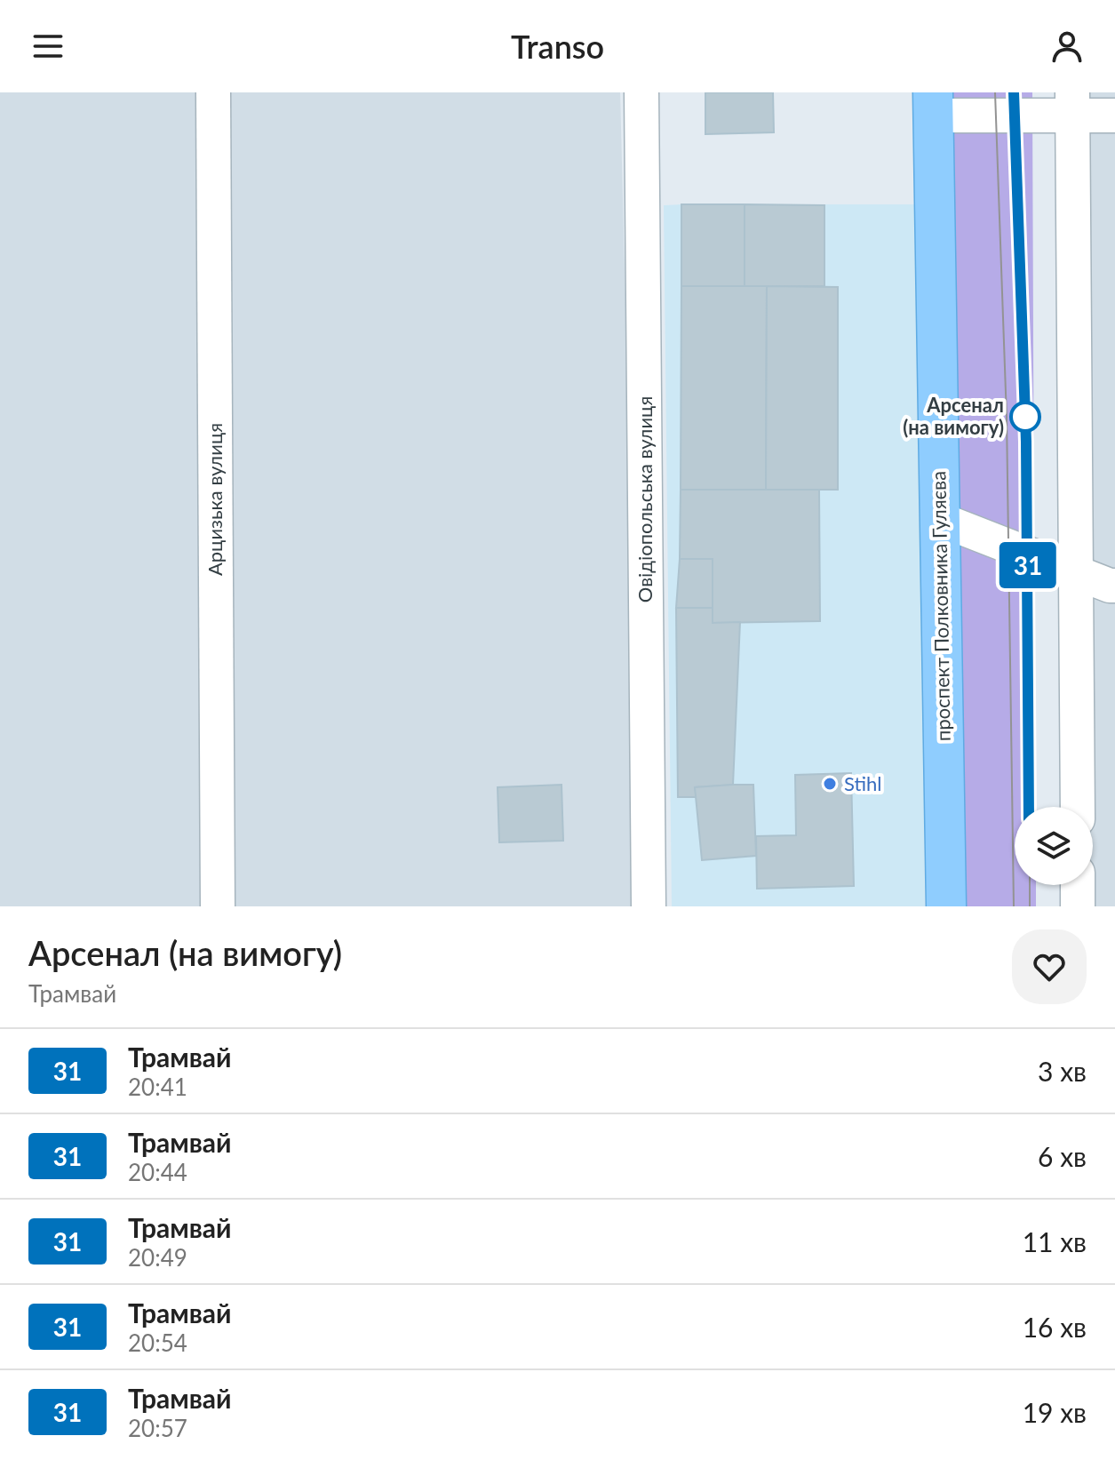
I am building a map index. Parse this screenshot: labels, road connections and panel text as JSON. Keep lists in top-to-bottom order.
{
  "streets": {
    "main road": ["проспект Полковника Гуляєва"],
    "street": ["Арцизька вулиця", "Овідіопольська вулиця"]
  },
  "places": ["Арсенал (на вимогу)", "Stihl"],
  "lines": ["tram line 31"],
  "page": {
    "header": "Transo",
    "on_map": "31",
    "heading": ["Арсенал (на вимогу)", "Трамвай"],
    "list": [
      {
        "mark": "31",
        "name": "Трамвай",
        "note": "20:41",
        "value": "3 хв"
      },
      {
        "mark": "31",
        "name": "Трамвай",
        "note": "20:44",
        "value": "6 хв"
      },
      {
        "mark": "31",
        "name": "Трамвай",
        "note": "20:49",
        "value": "11 хв"
      },
      {
        "mark": "31",
        "name": "Трамвай",
        "note": "20:54",
        "value": "16 хв"
      },
      {
        "mark": "31",
        "name": "Трамвай",
        "note": "20:57",
        "value": "19 хв"
      }
    ]
  }
}
